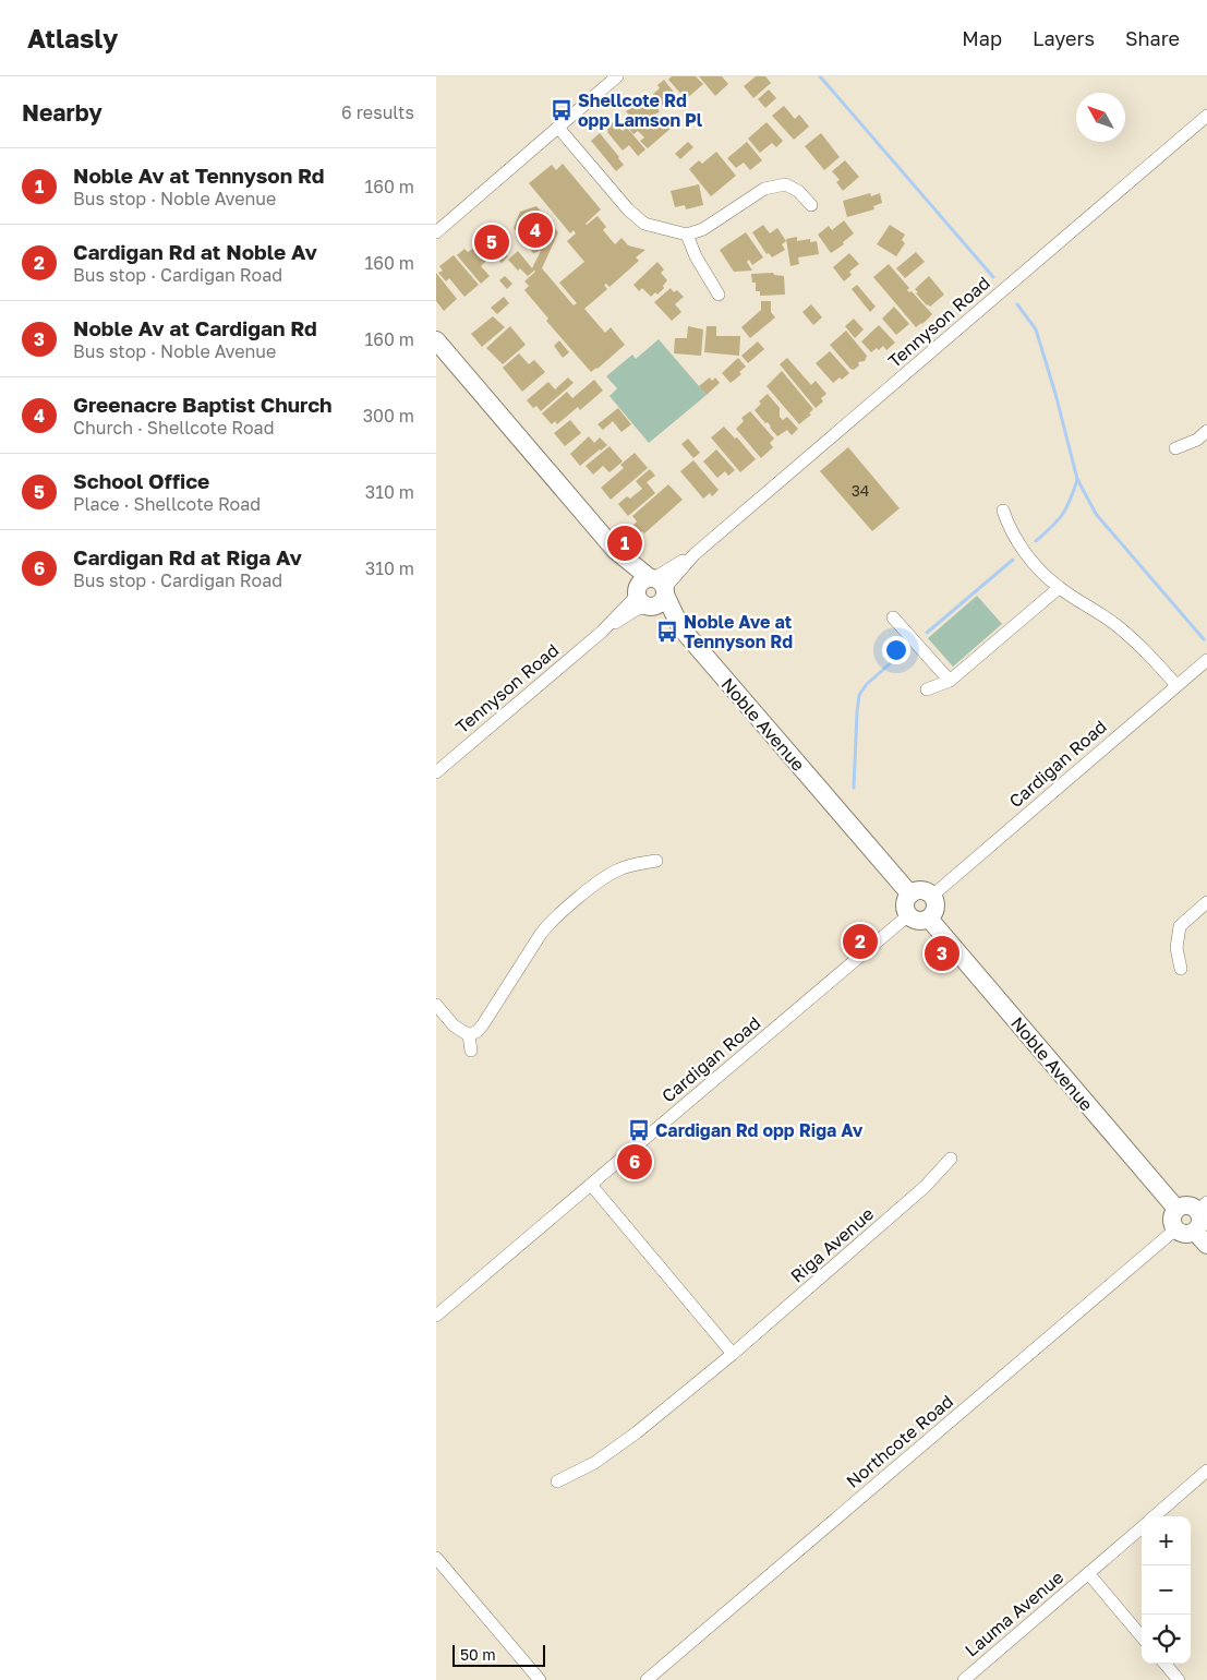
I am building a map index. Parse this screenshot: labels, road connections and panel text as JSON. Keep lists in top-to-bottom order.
{
  "streets": {
    "street": [
      "Tennyson Road",
      "Noble Avenue",
      "Cardigan Road",
      "Riga Avenue",
      "Northcote Road",
      "Lauma Avenue"
    ]
  },
  "crossings": [
    ["Tennyson Road", "Noble Avenue"],
    ["Noble Avenue", "Cardigan Road"],
    ["Noble Avenue", "Northcote Road"]
  ],
  "places": {
    "bus stop": ["Shellcote Rd opp Lamson Pl", "Noble Ave at Tennyson Rd", "Cardigan Rd opp Riga Av"]
  },
  "house_numbers": ["34"],
  "scale_bar": "50 m",
  "north": "top left",
  "page": {
    "header": "Atlasly",
    "nav": ["Map", "Layers", "Share"],
    "heading": ["Nearby", "6 results"],
    "list": [
      {
        "mark": "1",
        "name": "Noble Av at Tennyson Rd",
        "note": "Bus stop · Noble Avenue",
        "value": "160 m"
      },
      {
        "mark": "2",
        "name": "Cardigan Rd at Noble Av",
        "note": "Bus stop · Cardigan Road",
        "value": "160 m"
      },
      {
        "mark": "3",
        "name": "Noble Av at Cardigan Rd",
        "note": "Bus stop · Noble Avenue",
        "value": "160 m"
      },
      {
        "mark": "4",
        "name": "Greenacre Baptist Church",
        "note": "Church · Shellcote Road",
        "value": "300 m"
      },
      {
        "mark": "5",
        "name": "School Office",
        "note": "Place · Shellcote Road",
        "value": "310 m"
      },
      {
        "mark": "6",
        "name": "Cardigan Rd at Riga Av",
        "note": "Bus stop · Cardigan Road",
        "value": "310 m"
      }
    ],
    "pins": [
      "4",
      "5",
      "1",
      "2",
      "3",
      "6"
    ],
    "map_buttons": ["+", "−"],
    "scale": "50 m"
  }
}
